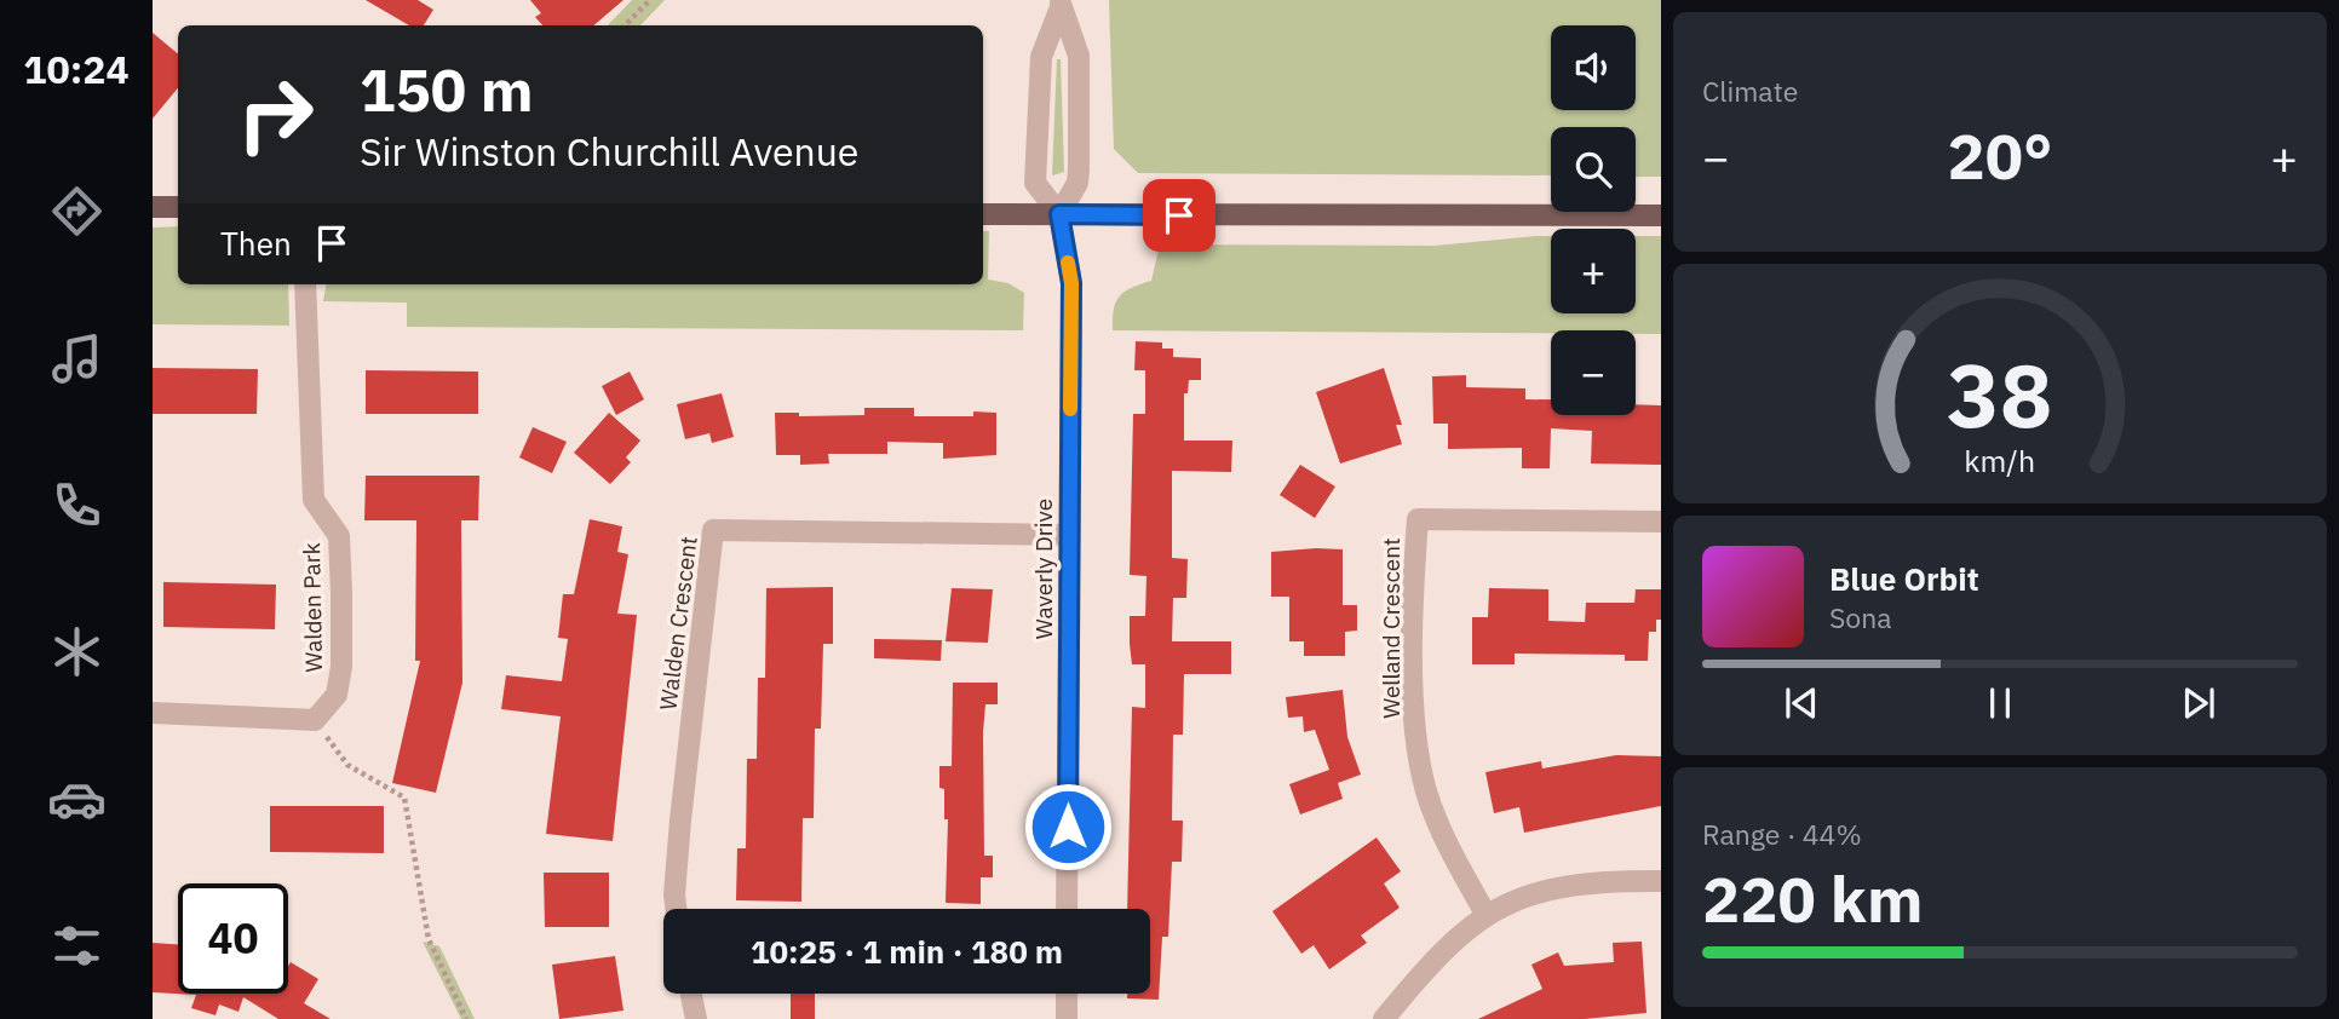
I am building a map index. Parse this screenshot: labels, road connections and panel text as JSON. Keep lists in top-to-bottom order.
{
  "streets": {
    "street": [
      "Waverly Drive",
      "Walden Park",
      "Walden Crescent",
      "Welland Crescent"
    ]
  },
  "crossings": [
    ["Waverly Drive", "Walden Crescent"]
  ],
  "page": {
    "tabs": "10:24",
    "tile": [
      "Climate",
      ["Range · 44%", "220 km"]
    ],
    "map_buttons": ["+", "−"],
    "turn": ["150 m", "Sir Winston Churchill Avenue"],
    "heat": ["−", "20°", "+"],
    "then": "Then",
    "song": ["Blue Orbit", "Sona"],
    "limit": "40",
    "trip": "10:25 · 1 min · 180 m",
    "gauge": ["38", "km/h"]
  }
}
